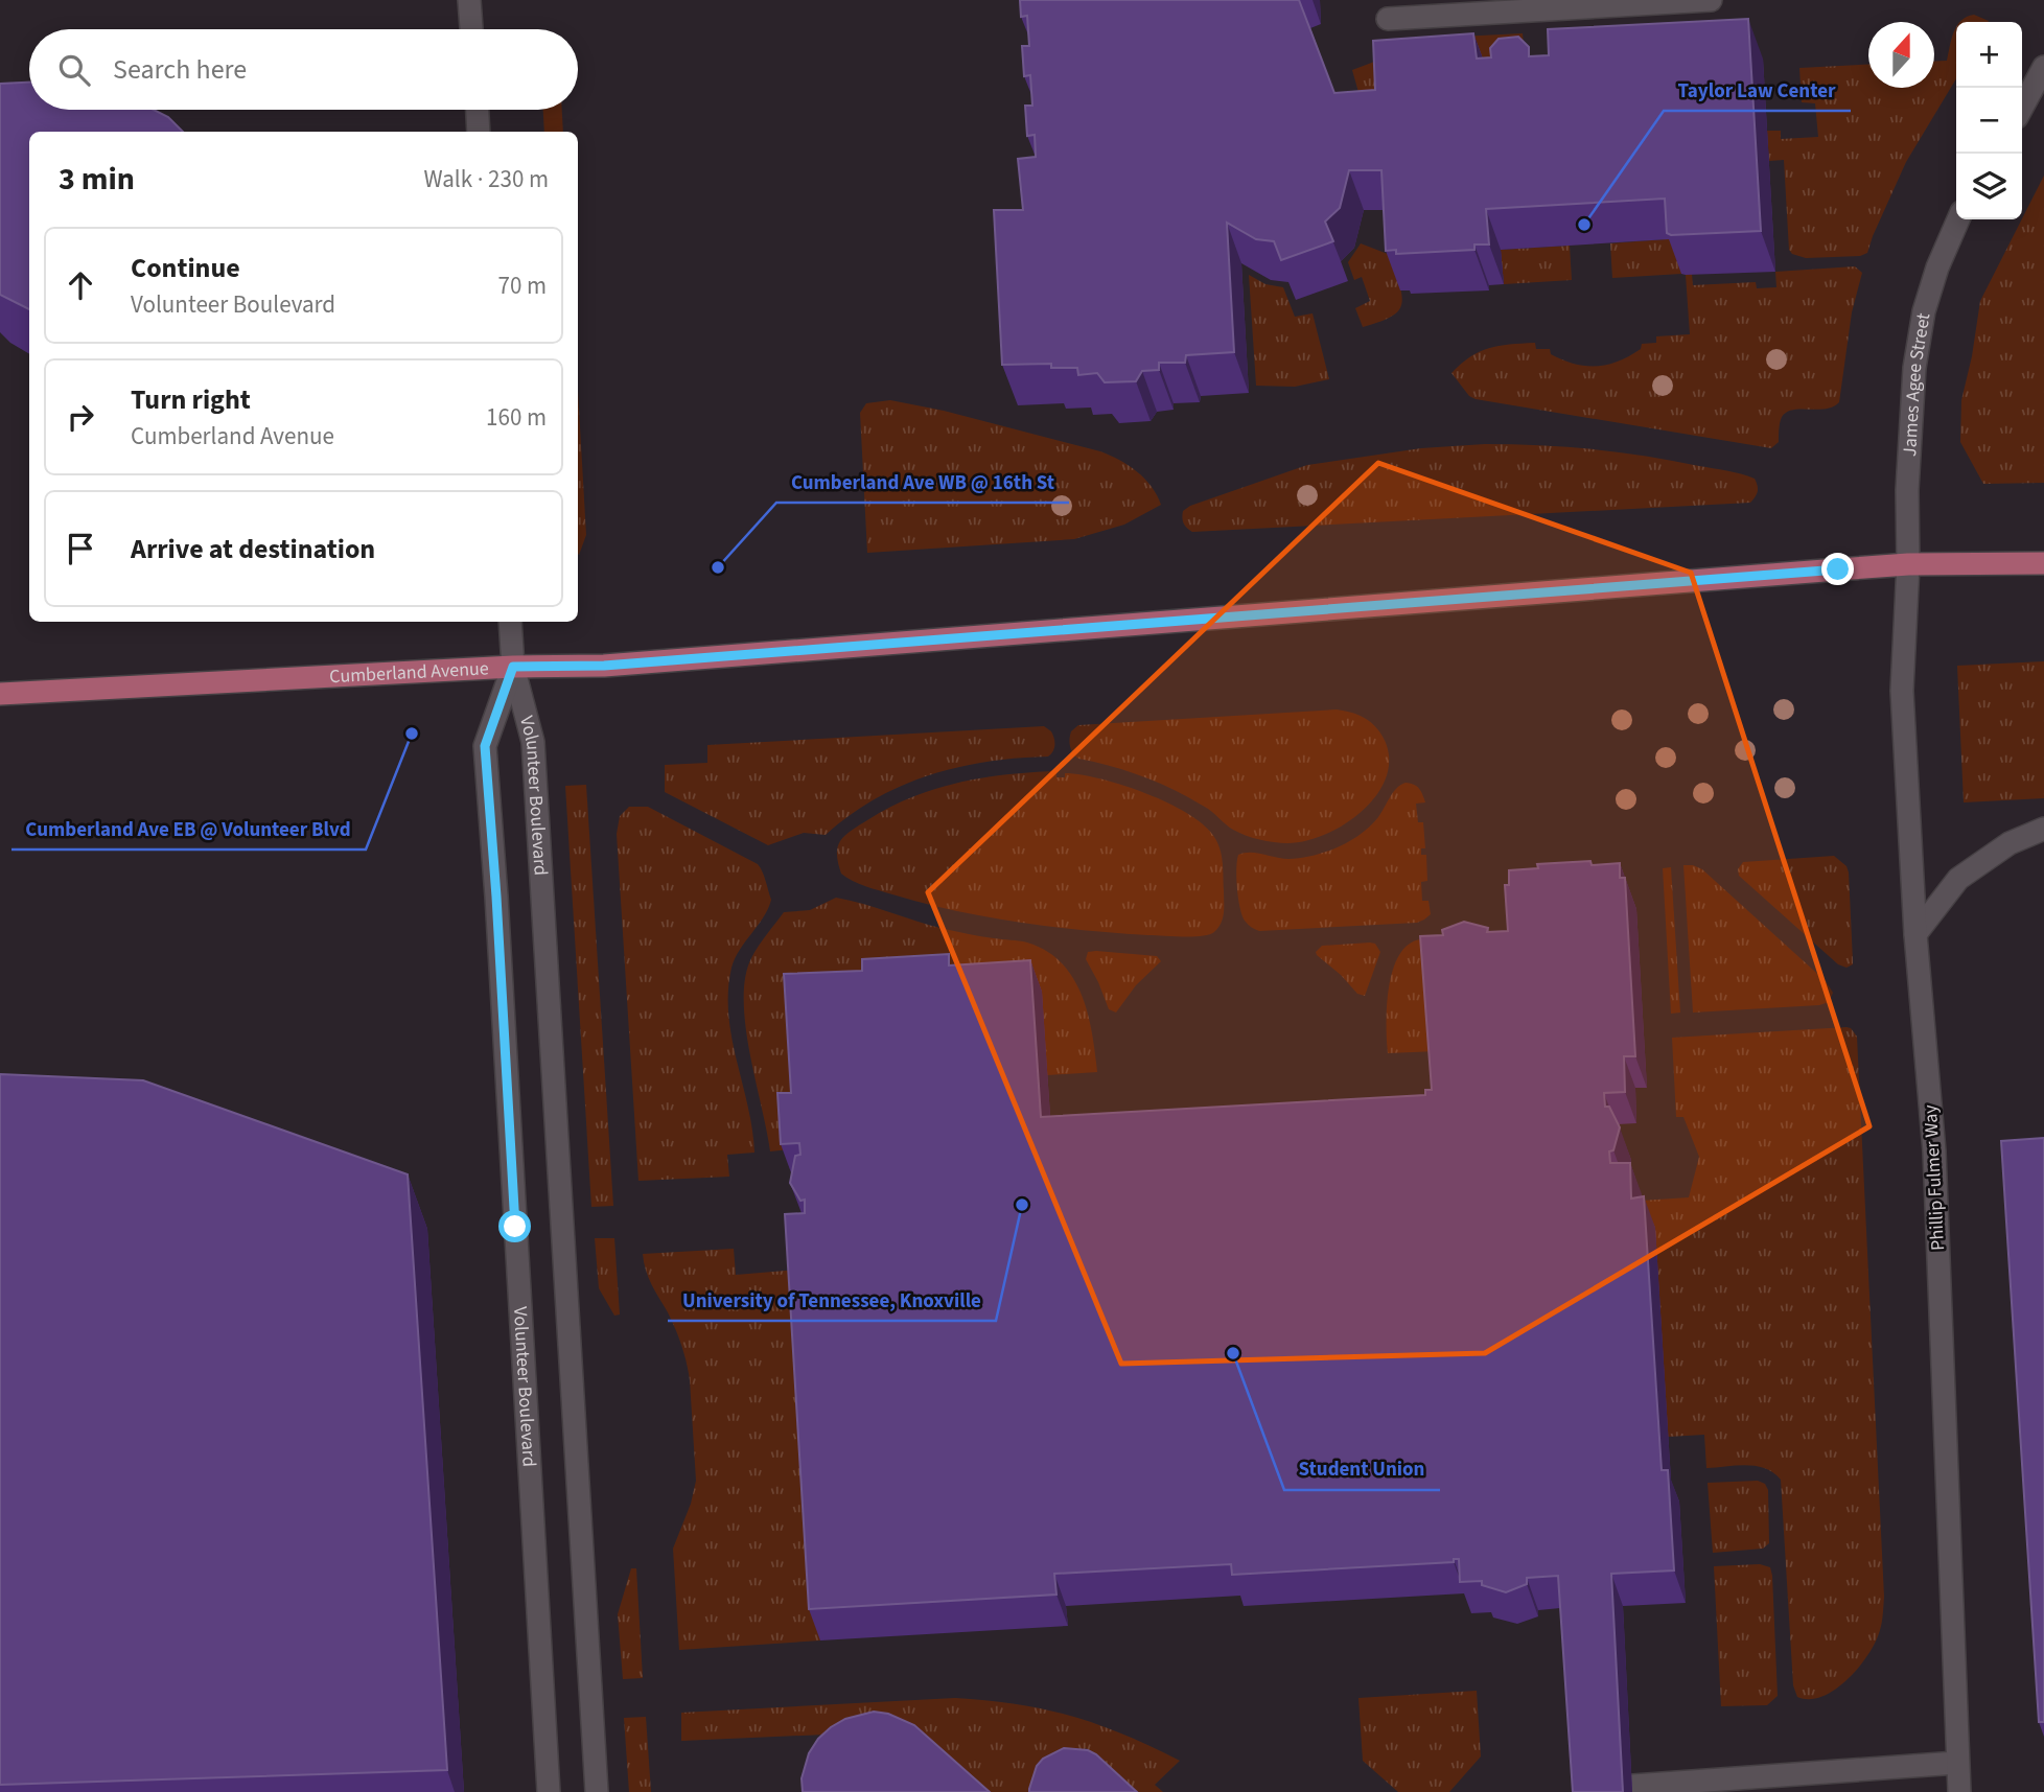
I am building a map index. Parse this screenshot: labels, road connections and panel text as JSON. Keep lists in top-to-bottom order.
{
  "streets": {
    "main road": ["Cumberland Avenue"],
    "street": ["James Agee Street", "Volunteer Boulevard", "Phillip Fulmer Way"]
  },
  "crossings": [
    ["James Agee Street", "Cumberland Avenue"],
    ["James Agee Street", "Phillip Fulmer Way"],
    ["Cumberland Avenue", "Volunteer Boulevard"],
    ["Cumberland Avenue", "Phillip Fulmer Way"]
  ],
  "places": [
    "Taylor Law Center",
    "Cumberland Ave WB @ 16th St",
    "Cumberland Ave EB @ Volunteer Blvd",
    "University of Tennessee, Knoxville",
    "Student Union"
  ],
  "north": "top",
  "page": {
    "map_buttons": ["+", "−"],
    "search": "Search here",
    "heading": ["3 min", "Walk · 230 m"],
    "list": [
      ["Continue", "Volunteer Boulevard", "70 m"],
      ["Turn right", "Cumberland Avenue", "160 m"],
      "Arrive at destination"
    ]
  }
}
